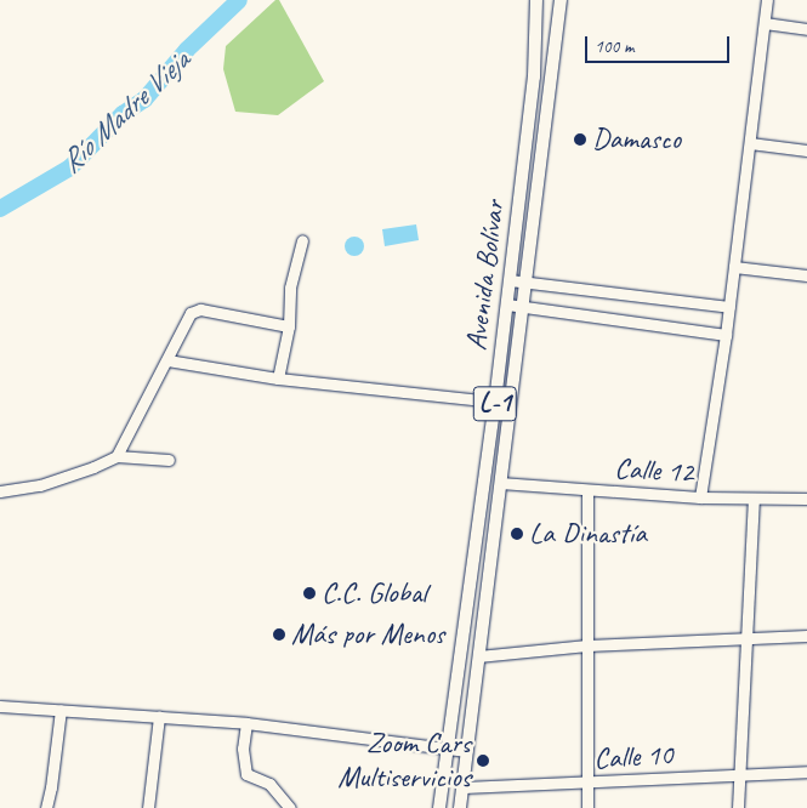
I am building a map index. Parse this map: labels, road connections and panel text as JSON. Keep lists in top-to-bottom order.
{
  "streets": {
    "main road": ["Avenida Bolívar", "L-1"],
    "street": ["Calle 12", "Calle 10"]
  },
  "crossings": [
    ["Avenida Bolívar", "Calle 12"],
    ["Avenida Bolívar", "Calle 10"]
  ],
  "water": ["Río Madre Vieja"],
  "places": [
    "Damasco",
    "La Dinastía",
    "C.C. Global",
    "Más por Menos",
    "Zoom Cars Multiservicios"
  ],
  "scale_bar": "100 m"
}
